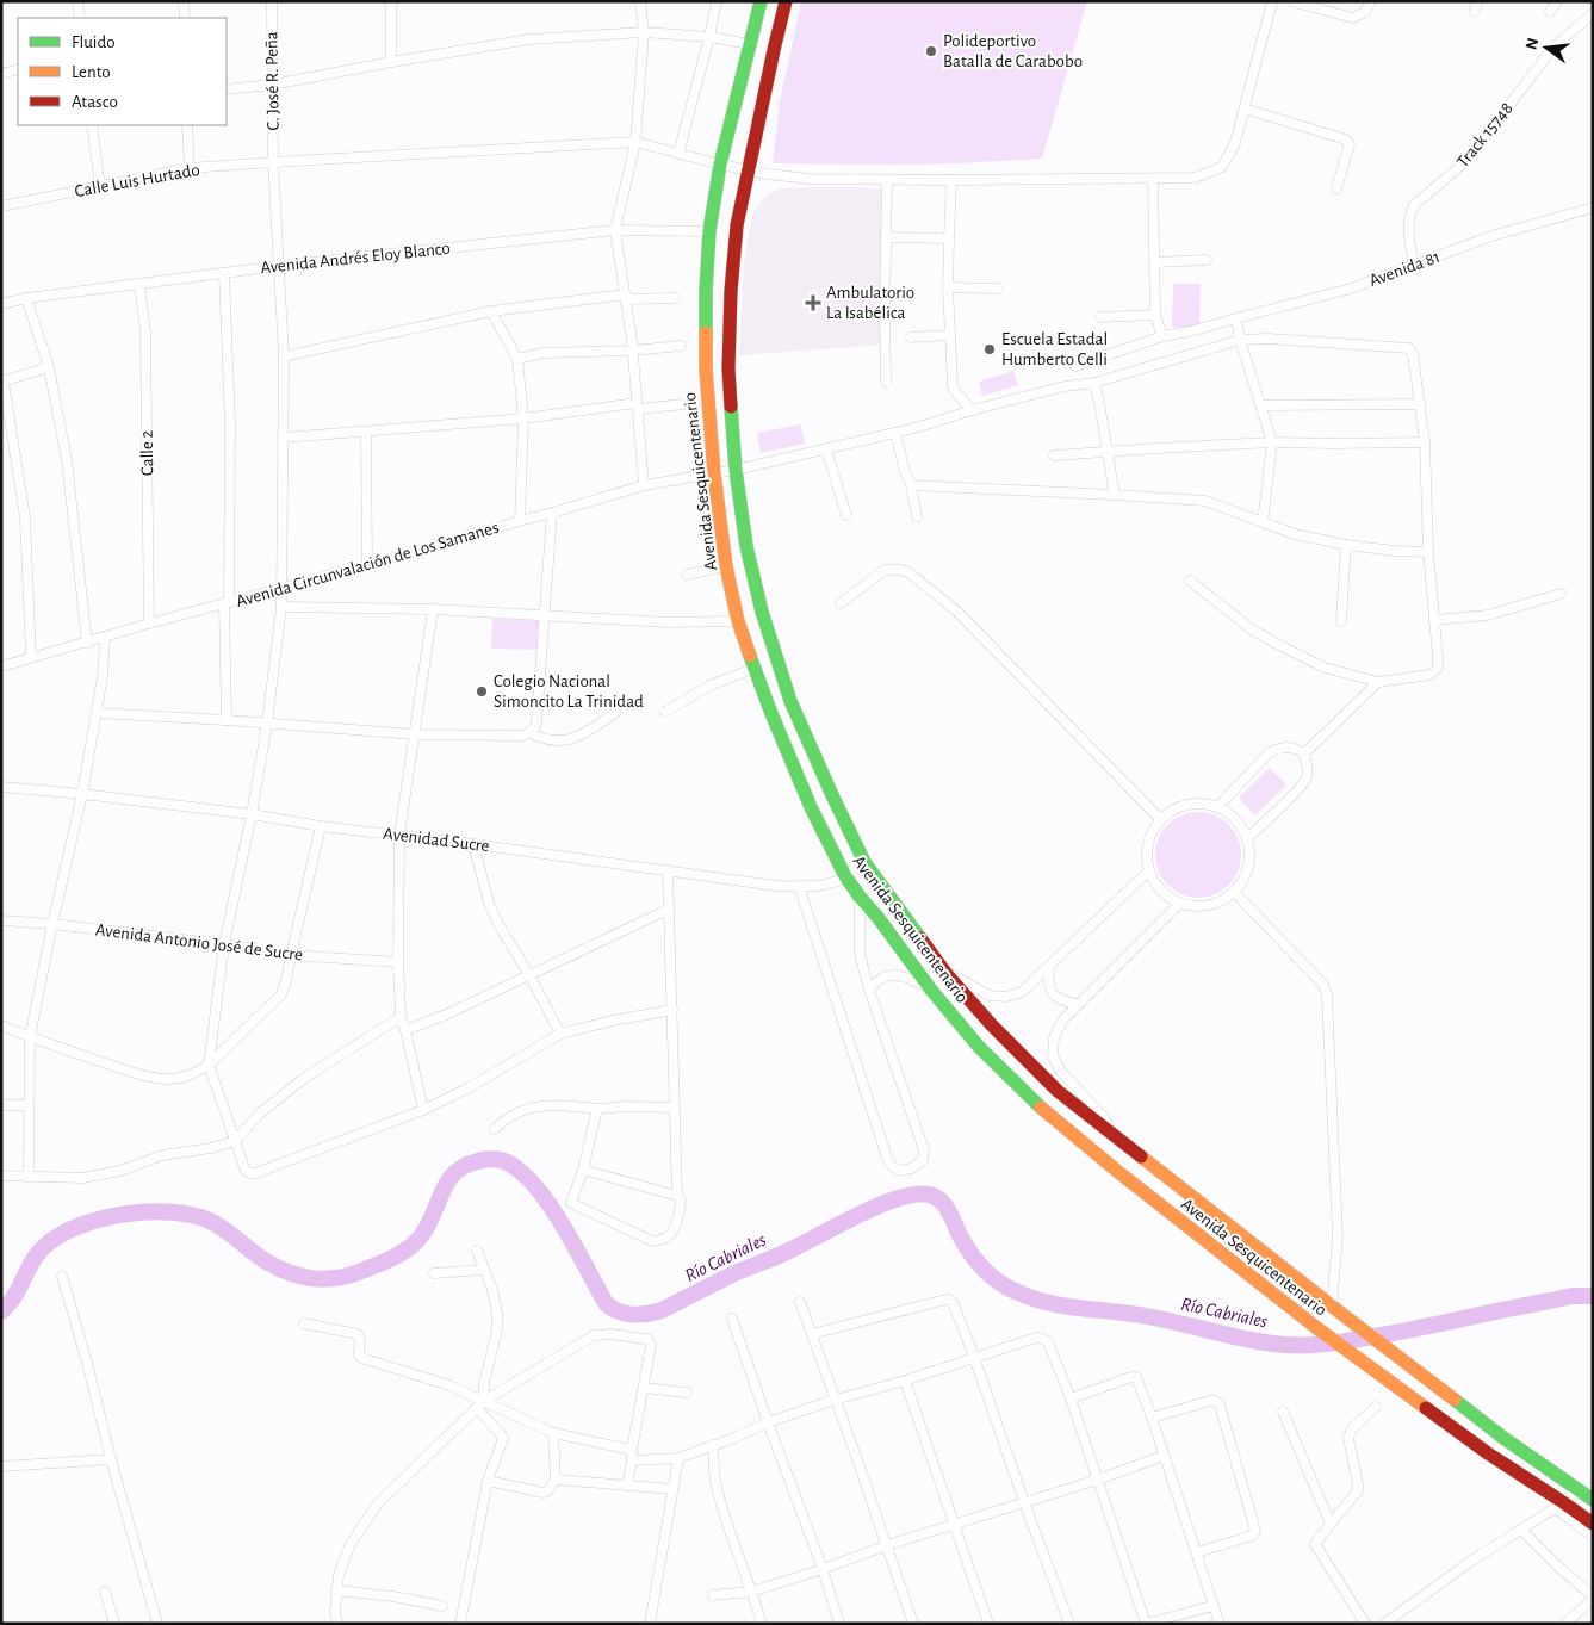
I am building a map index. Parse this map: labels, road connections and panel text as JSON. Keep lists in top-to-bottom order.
{
  "streets": {
    "main road": ["Avenida Sesquicentenario"],
    "street": [
      "C. José R. Peña",
      "Track 15748",
      "Calle Luis Hurtado",
      "Avenida Andrés Eloy Blanco",
      "Avenida 81",
      "Calle 2",
      "Avenida Circunvalación de Los Samanes",
      "Avenidad Sucre",
      "Avenida Antonio José de Sucre"
    ]
  },
  "crossings": [
    ["C. José R. Peña", "Calle Luis Hurtado"],
    ["C. José R. Peña", "Avenida Andrés Eloy Blanco"],
    ["C. José R. Peña", "Avenida Circunvalación de Los Samanes"],
    ["C. José R. Peña", "Avenidad Sucre"],
    ["C. José R. Peña", "Avenida Antonio José de Sucre"],
    ["Track 15748", "Avenida 81"],
    ["Calle Luis Hurtado", "Avenida Sesquicentenario"],
    ["Avenida Andrés Eloy Blanco", "Calle 2"],
    ["Avenida Andrés Eloy Blanco", "Avenida Sesquicentenario"],
    ["Calle 2", "Avenida Circunvalación de Los Samanes"],
    ["Avenida Sesquicentenario", "Avenida Circunvalación de Los Samanes"],
    ["Avenida Sesquicentenario", "Avenidad Sucre"]
  ],
  "water": ["Río Cabriales"],
  "places": {
    "other": ["Polideportivo Batalla de Carabobo", "Escuela Estadal Humberto Celli", "Colegio Nacional Simoncito La Trinidad"],
    "health": ["Ambulatorio La Isabélica"]
  },
  "legend": ["Fluido", "Lento", "Atasco"],
  "north": "left"
}
